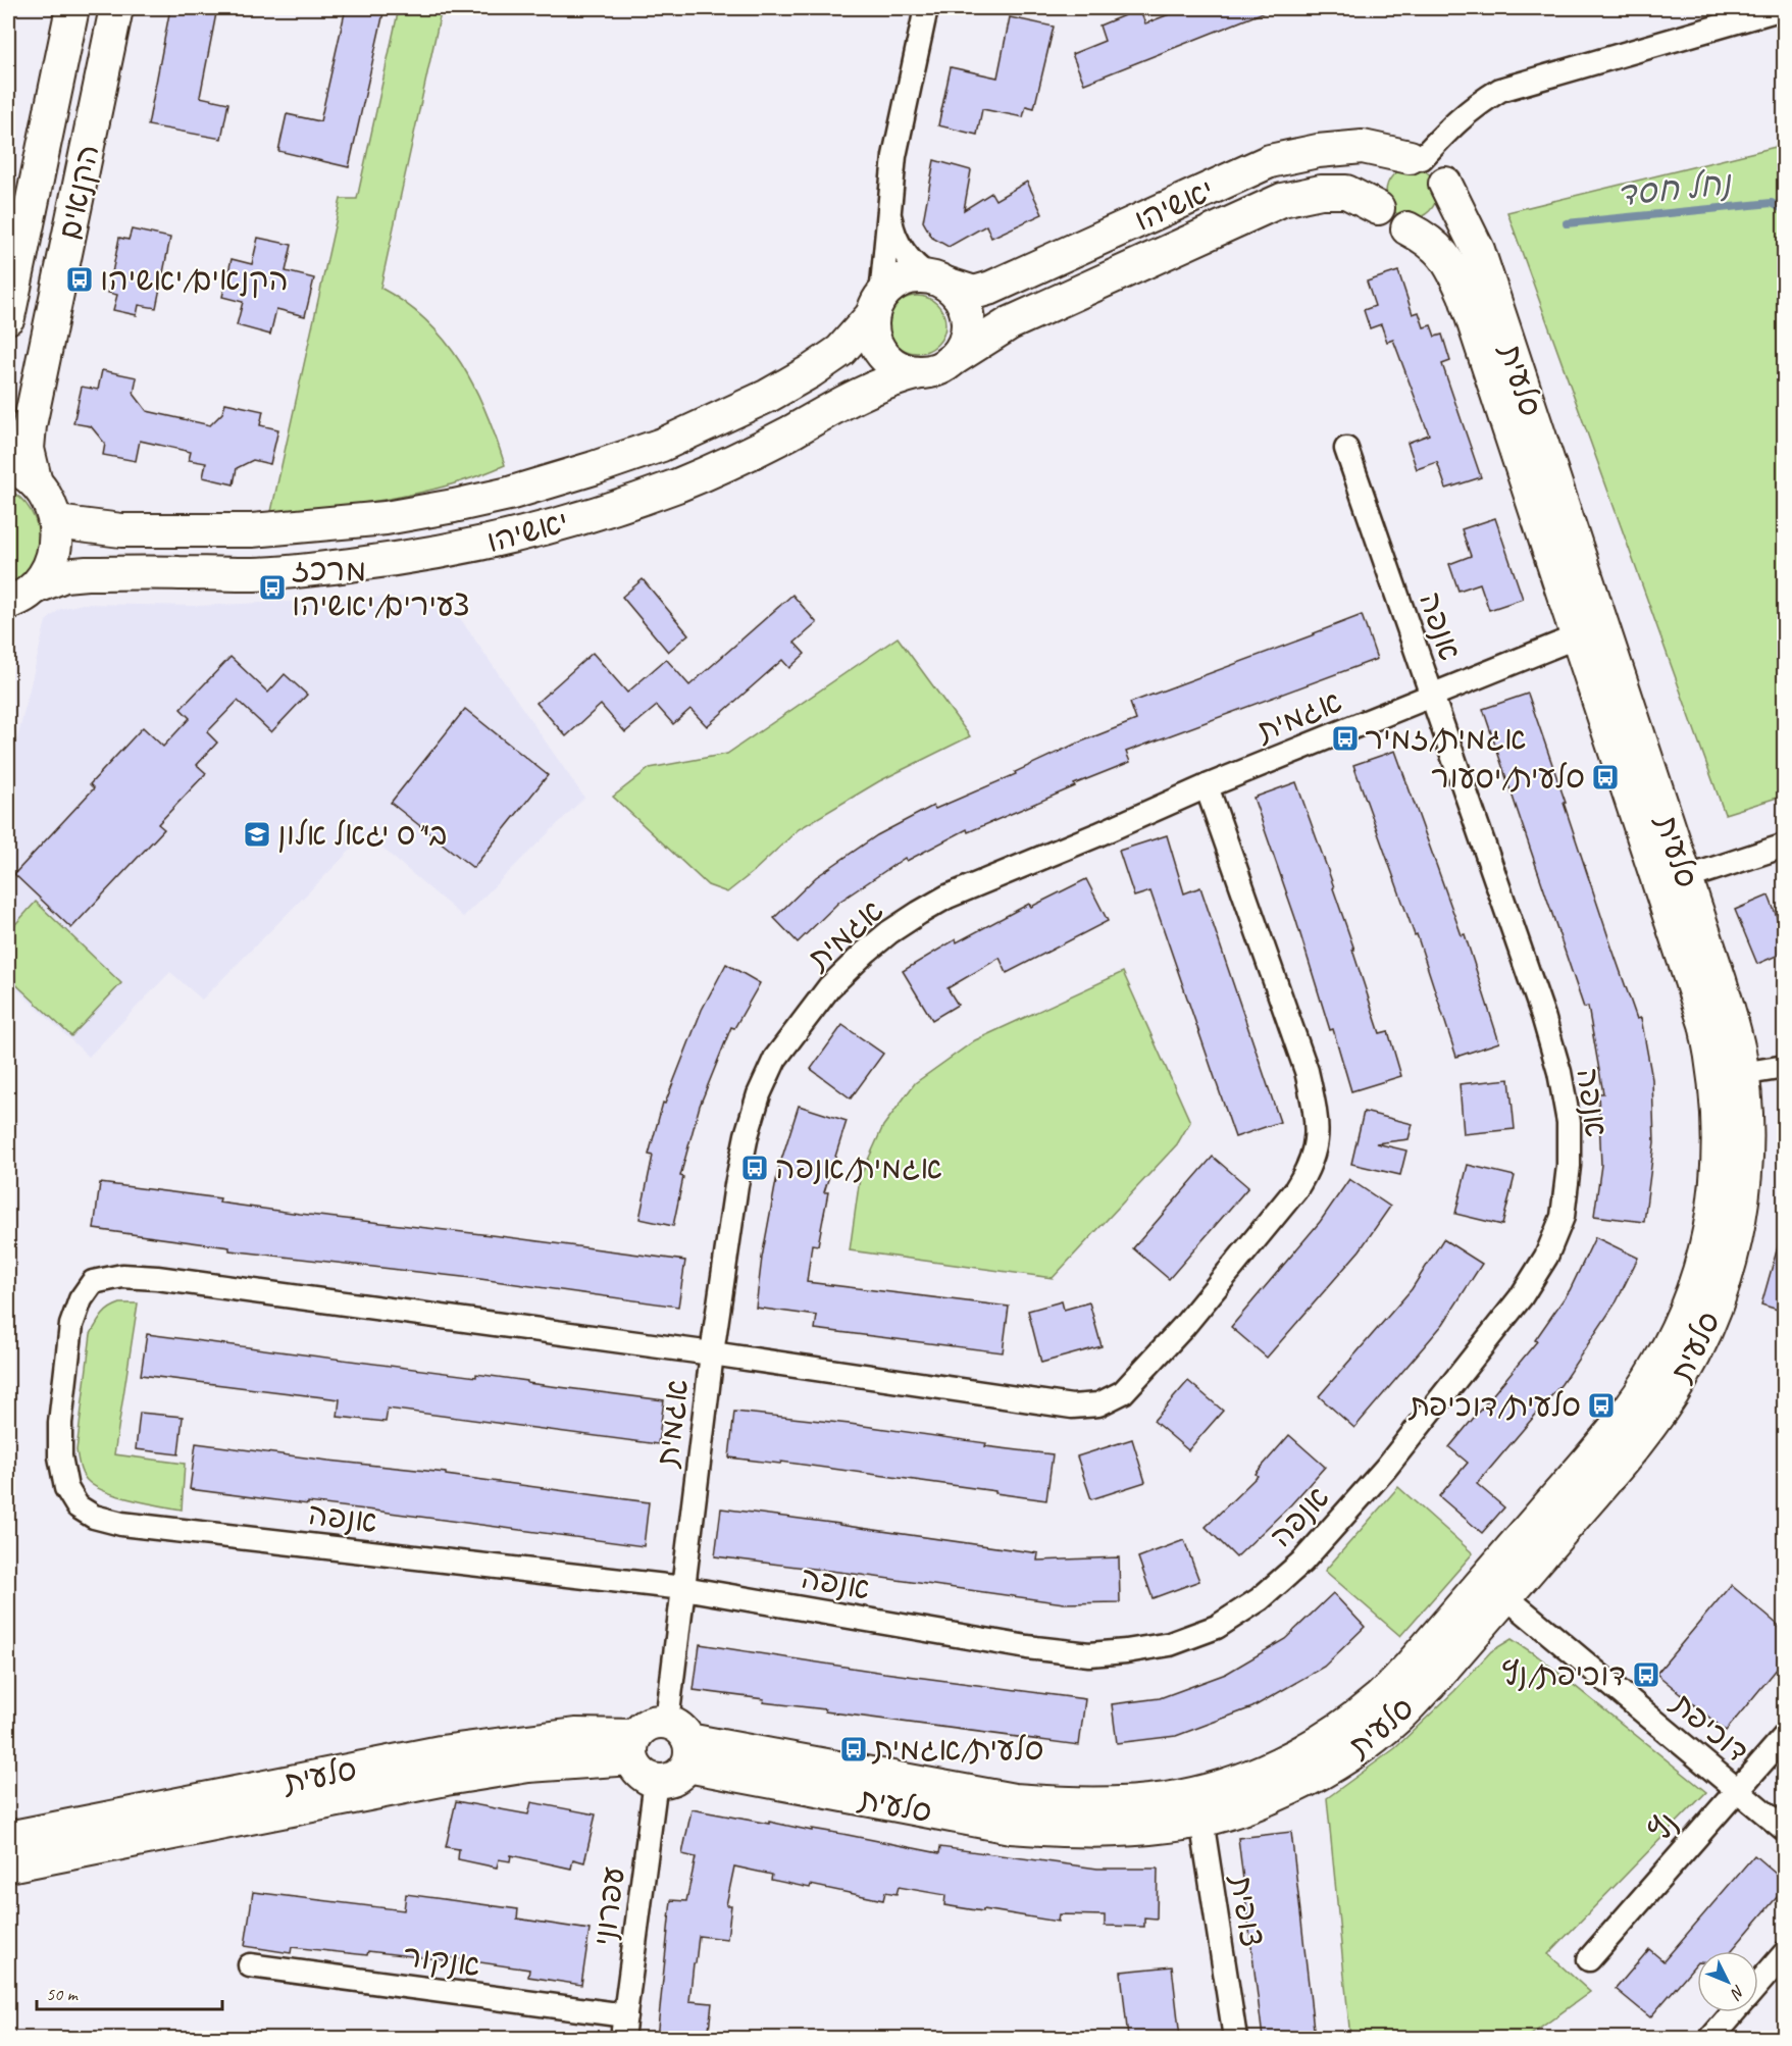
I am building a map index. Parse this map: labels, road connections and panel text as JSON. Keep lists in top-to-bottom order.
{
  "streets": {
    "street": [
      "הקנאים",
      "יאשיהו",
      "סלעית",
      "אנפה",
      "אגמית",
      "דוכיפת",
      "נץ",
      "עפרוני",
      "צופית",
      "אנקור"
    ]
  },
  "crossings": [
    ["יאשיהו", "סלעית"],
    ["סלעית", "אגמית"],
    ["סלעית", "דוכיפת"],
    ["סלעית", "עפרוני"],
    ["סלעית", "צופית"],
    ["אנפה", "אגמית"],
    ["אגמית", "עפרוני"],
    ["דוכיפת", "נץ"],
    ["עפרוני", "אנקור"]
  ],
  "water": ["נחל חסד"],
  "places": {
    "bus stop": [
      "הקנאים/יאשיהו",
      "מרכז צעירים/יאשיהו",
      "אגמית/זמיר",
      "סלעית/יסעור",
      "אגמית/אנפה",
      "סלעית/דוכיפת",
      "דוכיפת/נץ",
      "סלעית/אגמית"
    ],
    "school or university": ["בי\"ס יגאל אלון"]
  },
  "scale_bar": "50 m",
  "north": "bottom right"
}
